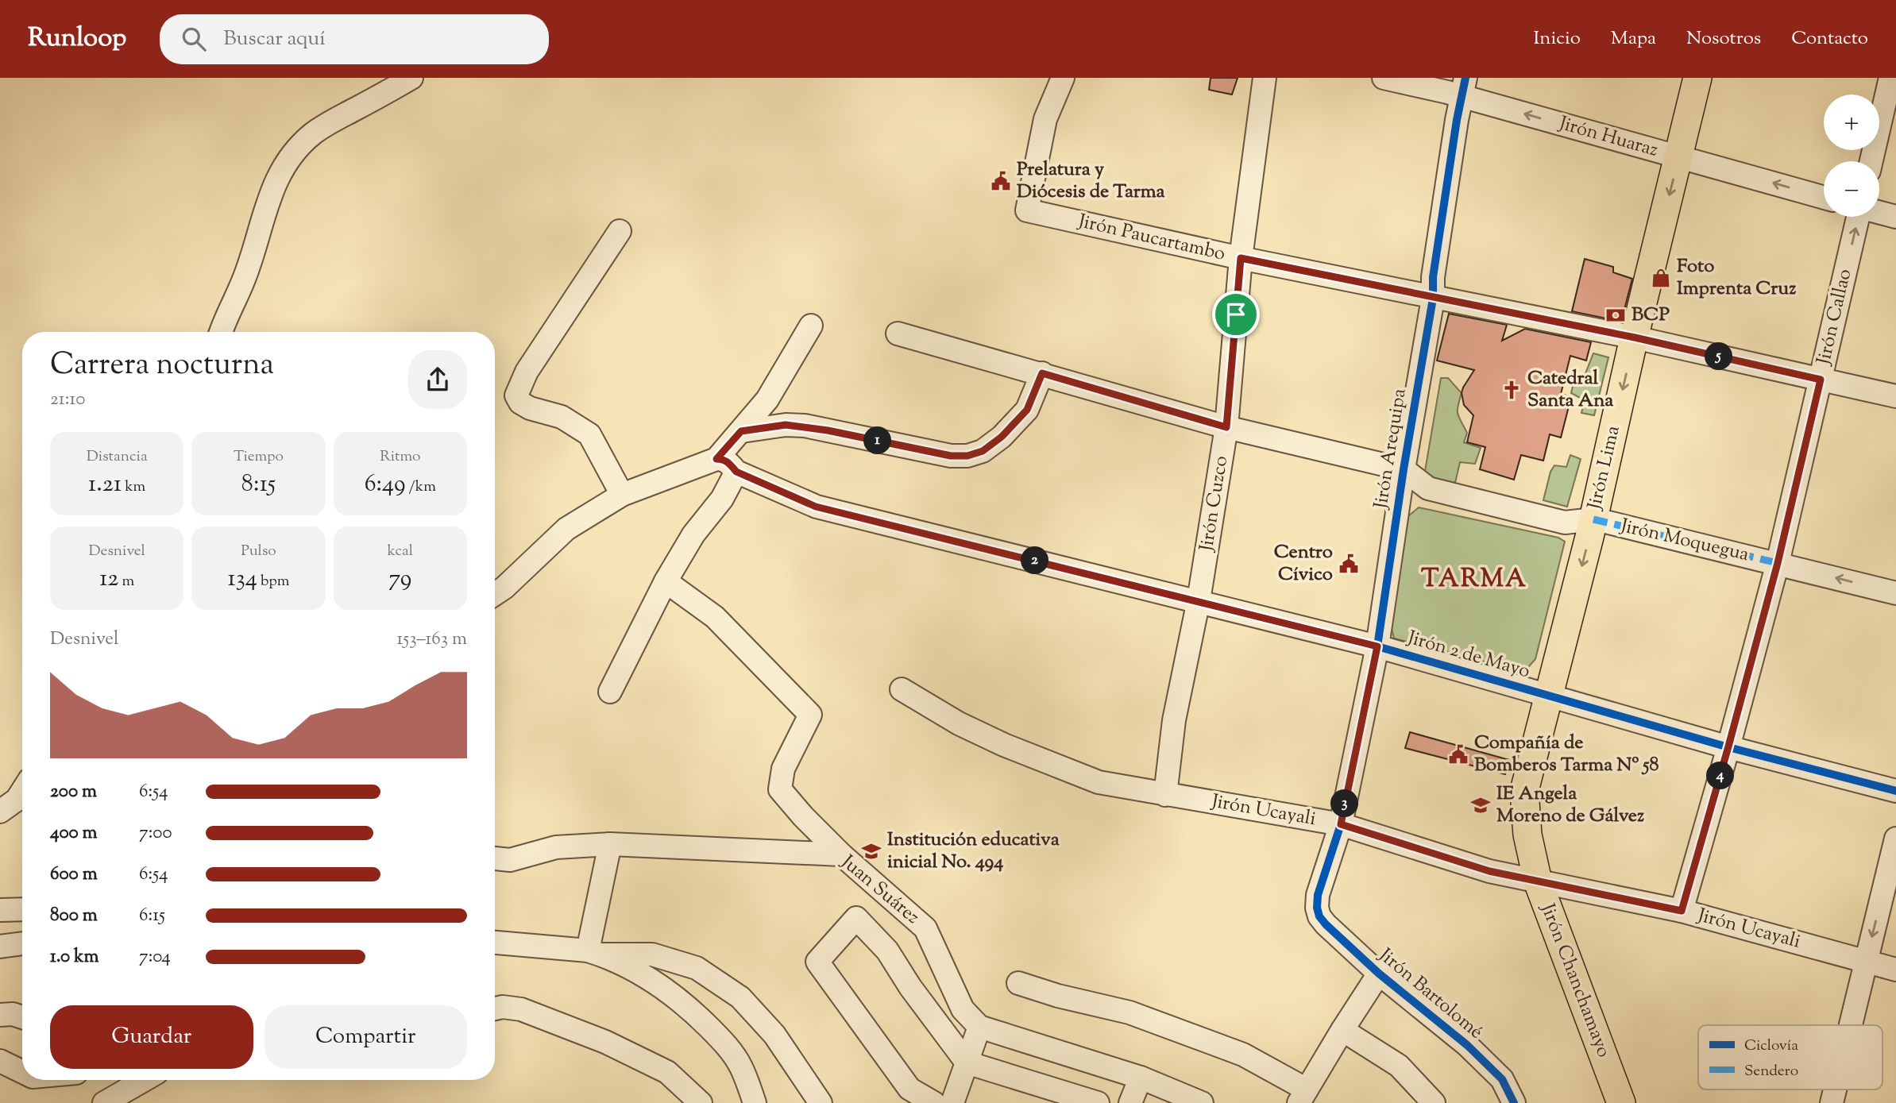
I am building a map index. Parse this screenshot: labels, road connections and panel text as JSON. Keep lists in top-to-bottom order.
{
  "streets": {
    "main road": ["Jirón Lima", "Jirón Chanchamayo"],
    "street": [
      "Jirón Huaraz",
      "Jirón Paucartambo",
      "Jirón Callao",
      "Jirón Arequipa",
      "Jirón Cuzco",
      "Jirón Moquegua",
      "Jirón 2 de Mayo",
      "Jirón Ucayali",
      "Juan Suárez",
      "Jirón Bartolomé"
    ]
  },
  "crossings": [
    ["Jirón Huaraz", "Jirón Arequipa"],
    ["Jirón Huaraz", "Jirón Lima"],
    ["Jirón Paucartambo", "Jirón Callao"],
    ["Jirón Paucartambo", "Jirón Arequipa"],
    ["Jirón Paucartambo", "Jirón Lima"],
    ["Jirón Paucartambo", "Jirón Cuzco"],
    ["Jirón Callao", "Jirón Moquegua"],
    ["Jirón Callao", "Jirón 2 de Mayo"],
    ["Jirón Callao", "Jirón Ucayali"],
    ["Jirón Arequipa", "Jirón Moquegua"],
    ["Jirón Arequipa", "Jirón 2 de Mayo"],
    ["Jirón Arequipa", "Jirón Ucayali"],
    ["Jirón Arequipa", "Jirón Bartolomé"],
    ["Jirón Lima", "Jirón Moquegua"],
    ["Jirón Lima", "Jirón 2 de Mayo"],
    ["Jirón Lima", "Jirón Chanchamayo"],
    ["Jirón Cuzco", "Jirón Moquegua"],
    ["Jirón Cuzco", "Jirón 2 de Mayo"],
    ["Jirón Cuzco", "Jirón Ucayali"],
    ["Jirón 2 de Mayo", "Jirón Chanchamayo"],
    ["Jirón Ucayali", "Jirón Chanchamayo"]
  ],
  "one_way": ["Jirón Huaraz", "Jirón Lima"],
  "districts": ["TARMA"],
  "places": {
    "public building": ["Prelatura y Diócesis de Tarma", "Centro Cívico", "Compañía de Bomberos Tarma Nº 58"],
    "shop": ["Foto Imprenta Cruz"],
    "bank": ["BCP"],
    "church": ["Catedral Santa Ana"],
    "school or university": ["IE Angela Moreno de Gálvez", "Institución educativa inicial No. 494"]
  },
  "legend": ["Ciclovía", "Sendero"],
  "page": {
    "header": "Runloop",
    "search": "Buscar aquí",
    "nav": [
      "Inicio",
      "Mapa",
      "Nosotros",
      "Contacto"
    ],
    "map_buttons": ["+", "−"],
    "heading": ["Carrera nocturna", "21:10"],
    "pins": [
      "5",
      "1",
      "2",
      "4",
      "3"
    ],
    "stats": [
      ["Distancia", "1.21 km"],
      ["Tiempo", "8:15"],
      ["Ritmo", "6:49 /km"],
      ["Desnivel", "12 m"],
      ["Pulso", "134 bpm"],
      ["kcal", "79"]
    ],
    "chart": ["Desnivel", "153–163 m"],
    "list": [
      {
        "name": "200 m",
        "note": "6:54"
      },
      {
        "name": "400 m",
        "note": "7:00"
      },
      {
        "name": "600 m",
        "note": "6:54"
      },
      {
        "name": "800 m",
        "note": "6:15"
      },
      {
        "name": "1.0 km",
        "note": "7:04"
      }
    ],
    "buttons": ["Guardar", "Compartir"]
  }
}
